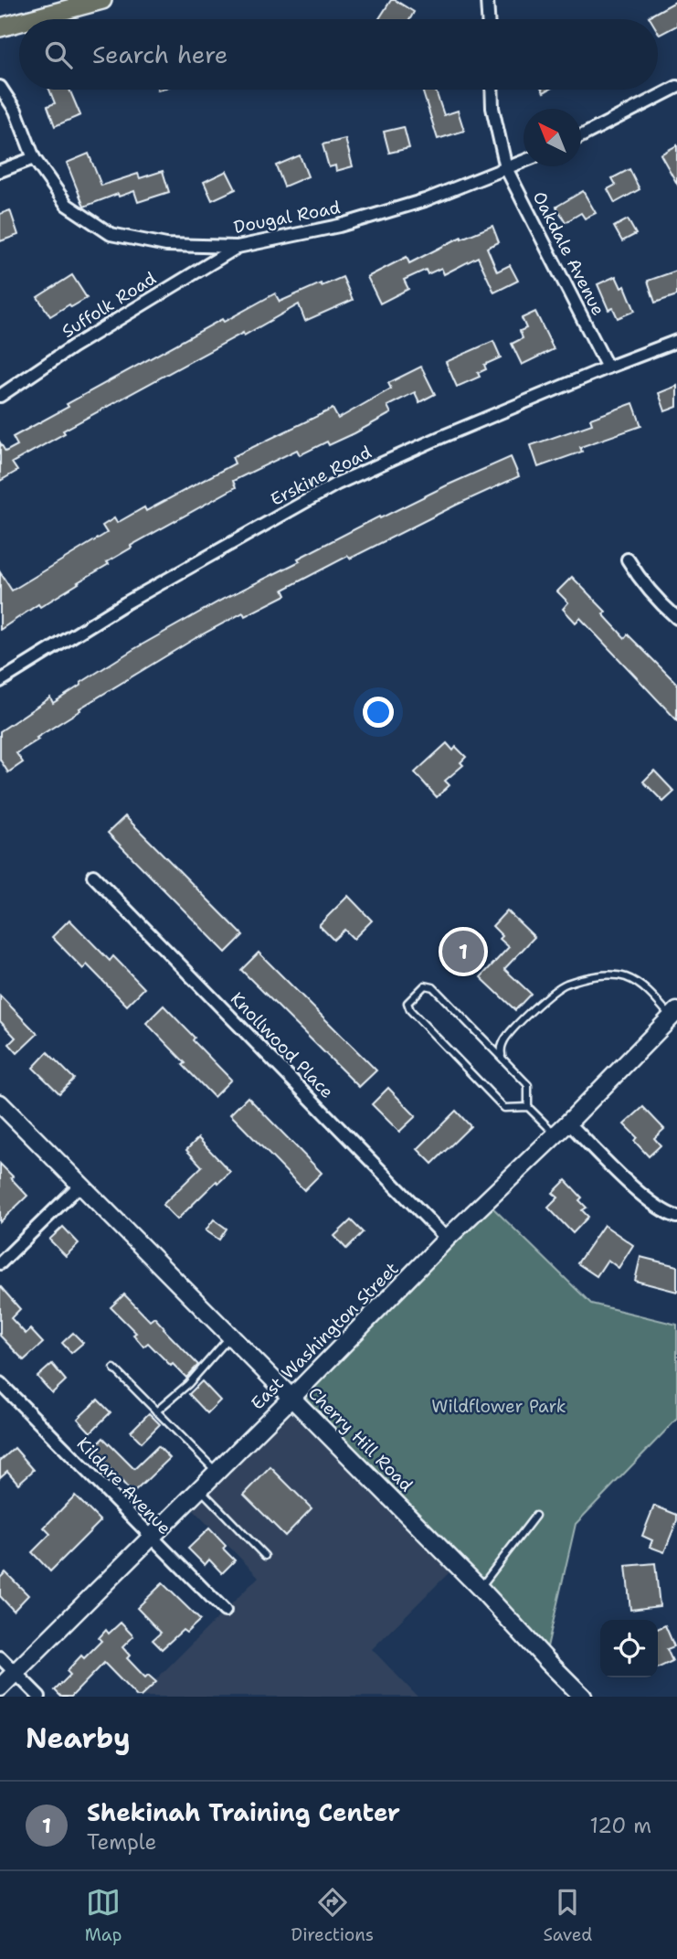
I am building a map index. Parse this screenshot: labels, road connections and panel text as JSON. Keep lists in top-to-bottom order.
{
  "streets": {
    "street": [
      "Dougal Road",
      "Oakdale Avenue",
      "Suffolk Road",
      "Erskine Road",
      "Knollwood Place",
      "East Washington Street",
      "Cherry Hill Road",
      "Kildare Avenue"
    ]
  },
  "crossings": [
    ["Dougal Road", "Oakdale Avenue"],
    ["Dougal Road", "Suffolk Road"],
    ["Oakdale Avenue", "Erskine Road"],
    ["Knollwood Place", "East Washington Street"],
    ["East Washington Street", "Cherry Hill Road"],
    ["East Washington Street", "Kildare Avenue"]
  ],
  "parks": ["Wildflower Park"],
  "north": "top left",
  "page": {
    "search": "Search here",
    "pins": "1",
    "heading": "Nearby",
    "list": [
      {
        "mark": "1",
        "name": "Shekinah Training Center",
        "note": "Temple",
        "value": "120 m"
      }
    ],
    "nav": ["Map", "Directions", "Saved"]
  }
}
